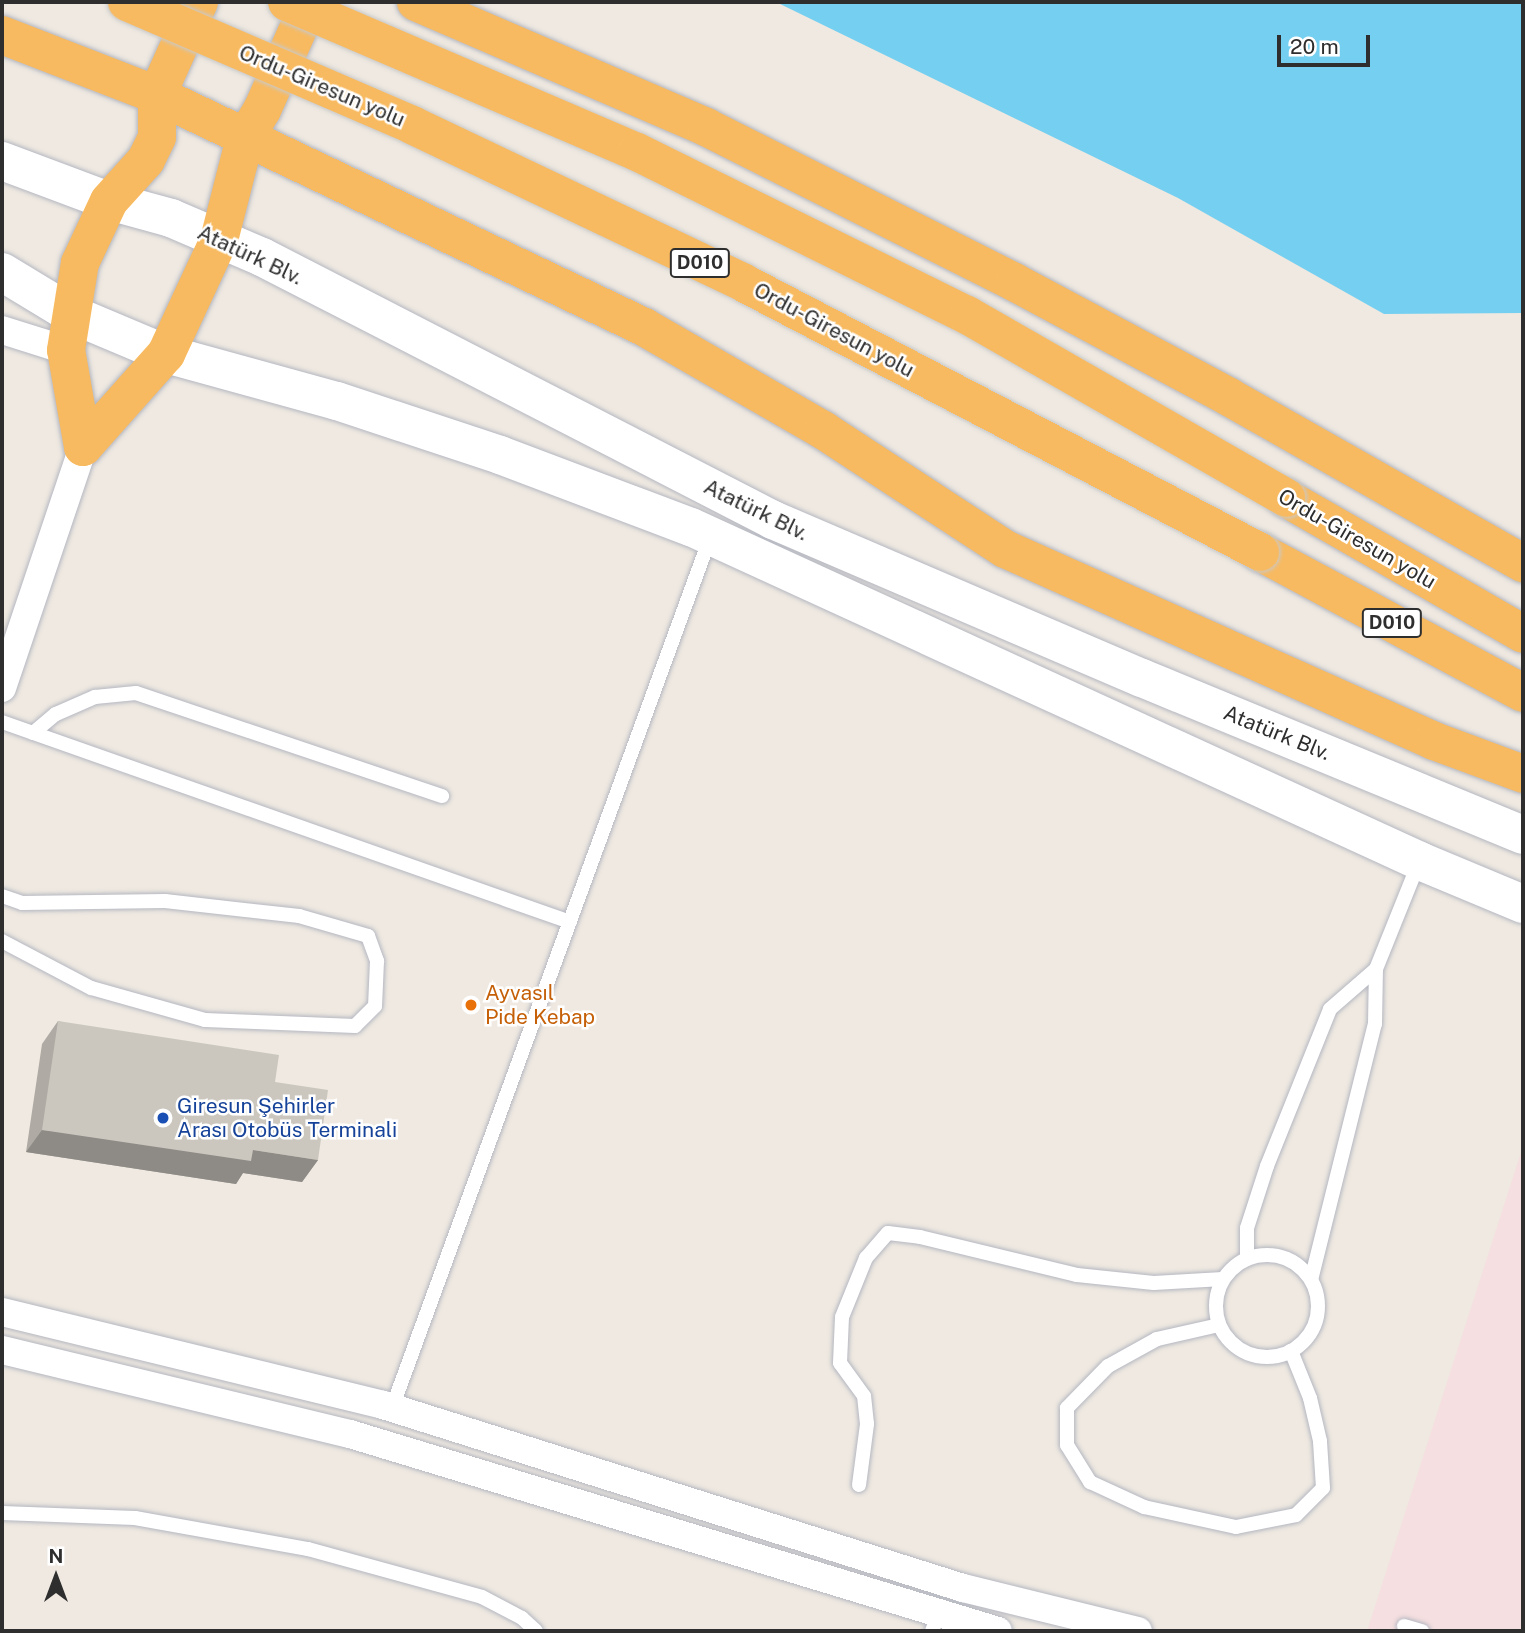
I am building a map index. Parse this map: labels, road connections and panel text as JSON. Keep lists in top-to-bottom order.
{
  "streets": {
    "highway": ["Ordu-Giresun yolu", "D010"],
    "main road": ["Atatürk Blv."]
  },
  "places": ["Ayvasıl Pide Kebap", "Giresun Şehirler Arası Otobüs Terminali"],
  "scale_bar": "20 m",
  "north": "top"
}
